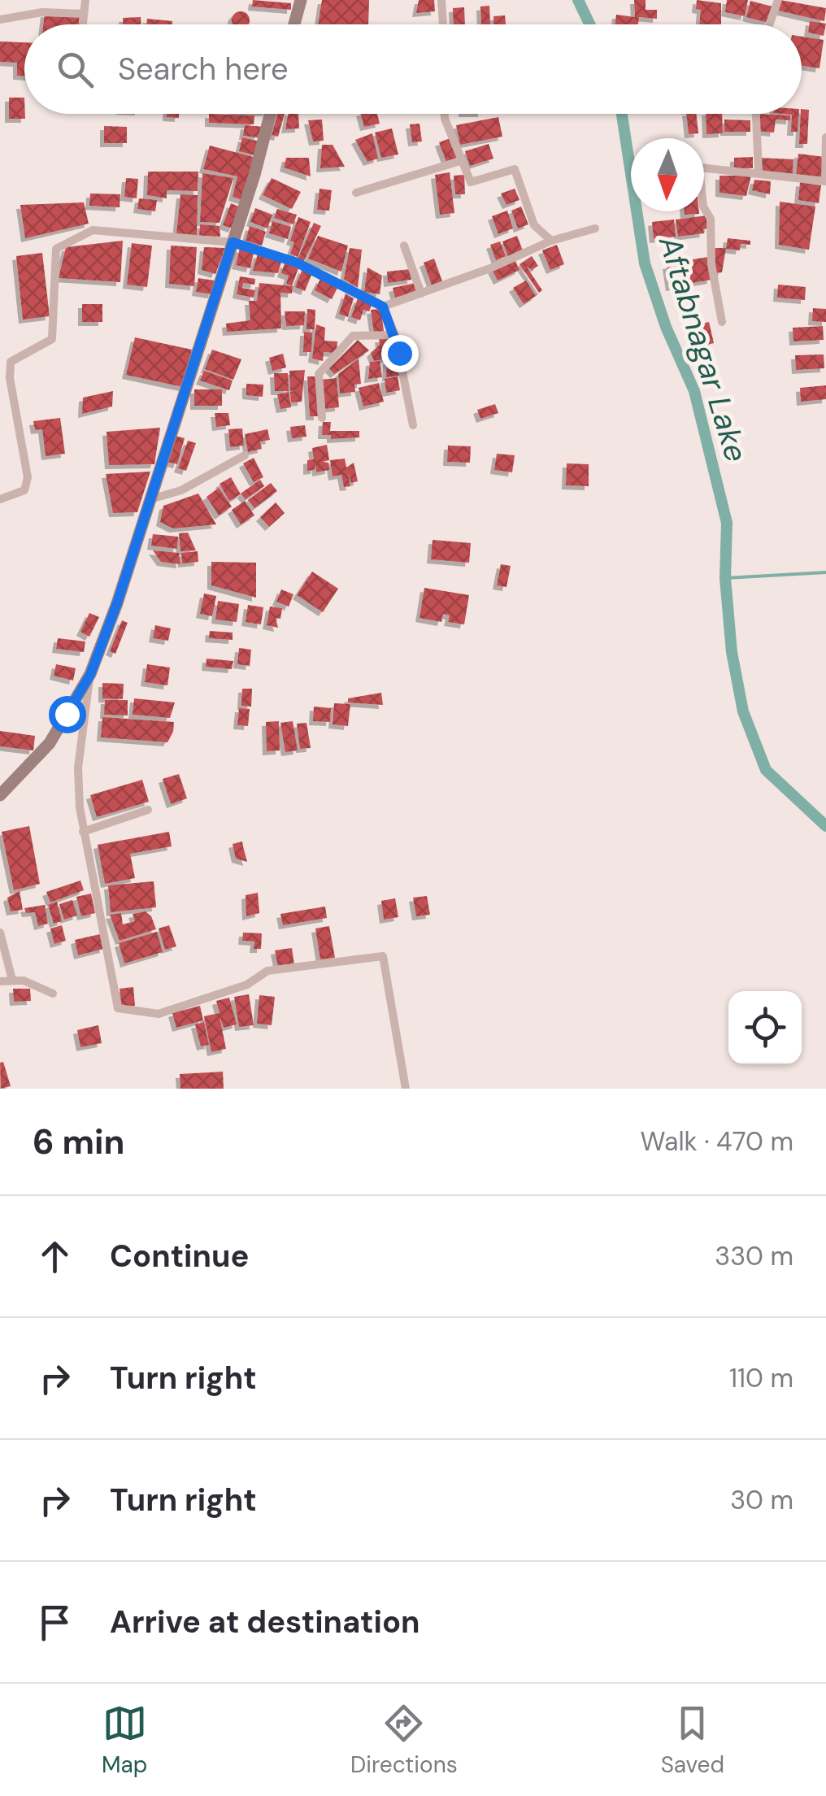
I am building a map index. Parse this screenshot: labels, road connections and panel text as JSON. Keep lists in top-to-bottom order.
{
  "water": ["Aftabnagar Lake"],
  "north": "bottom",
  "page": {
    "search": "Search here",
    "heading": ["6 min", "Walk · 470 m"],
    "list": [
      ["Continue", "330 m"],
      ["Turn right", "110 m"],
      ["Turn right", "30 m"],
      "Arrive at destination"
    ],
    "nav": ["Map", "Directions", "Saved"]
  }
}
